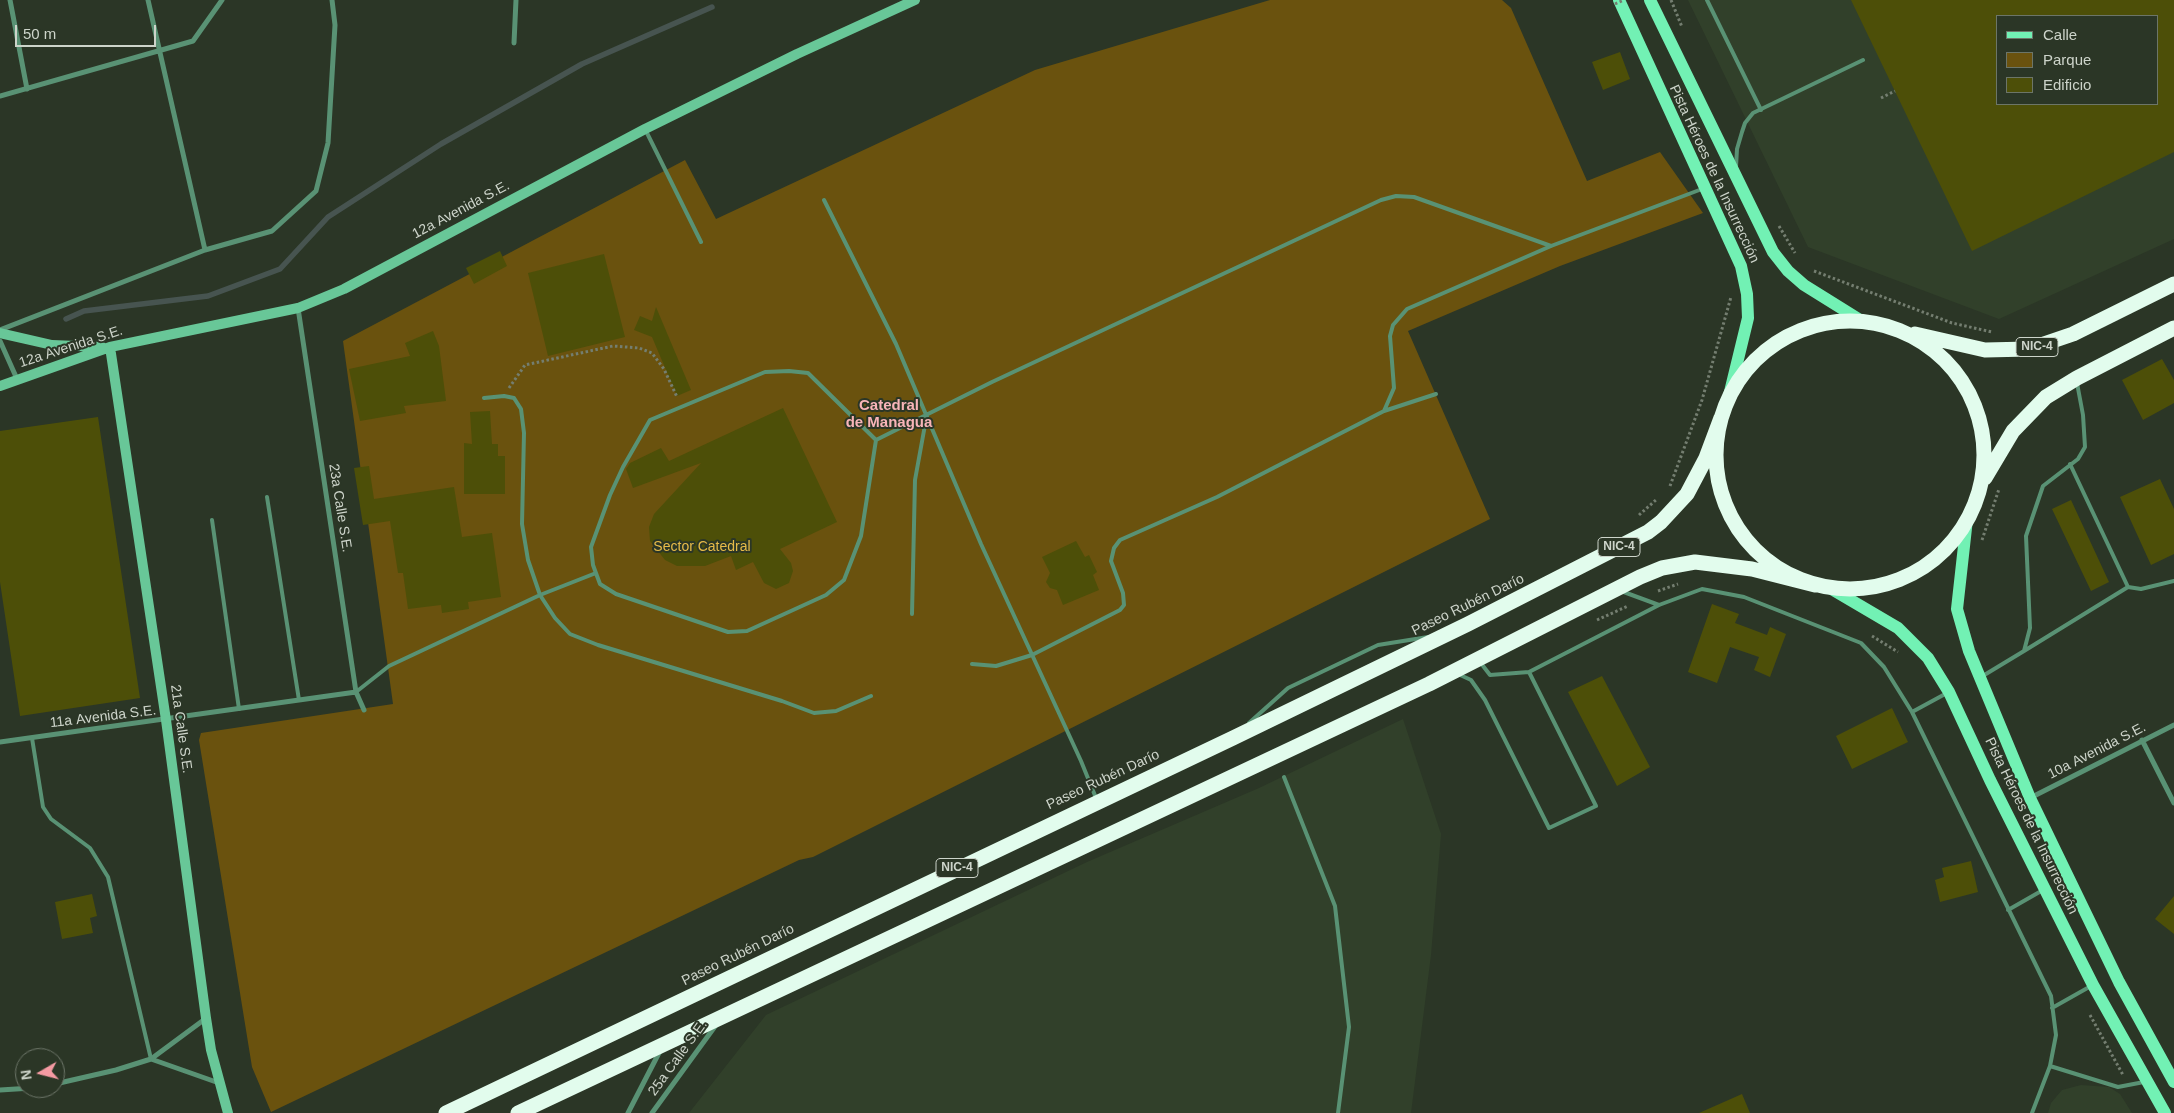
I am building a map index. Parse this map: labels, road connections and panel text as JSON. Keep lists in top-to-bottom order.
{
  "streets": {
    "highway": ["NIC-4", "Paseo Rubén Darío"],
    "main road": ["Pista Héroes de la Insurrección"],
    "street": [
      "12a Avenida S.E.",
      "23a Calle S.E.",
      "11a Avenida S.E.",
      "21a Calle S.E.",
      "10a Avenida S.E.",
      "25a Calle S.E."
    ]
  },
  "crossings": [
    ["Pista Héroes de la Insurrección", "NIC-4"],
    ["Pista Héroes de la Insurrección", "10a Avenida S.E."],
    ["12a Avenida S.E.", "23a Calle S.E."],
    ["12a Avenida S.E.", "21a Calle S.E."],
    ["NIC-4", "Paseo Rubén Darío"],
    ["NIC-4", "25a Calle S.E."],
    ["23a Calle S.E.", "11a Avenida S.E."],
    ["11a Avenida S.E.", "21a Calle S.E."]
  ],
  "districts": ["Catedral de Managua"],
  "parks": ["Sector Catedral"],
  "legend": ["Calle", "Parque", "Edificio"],
  "scale_bar": "50 m",
  "north": "left"
}
